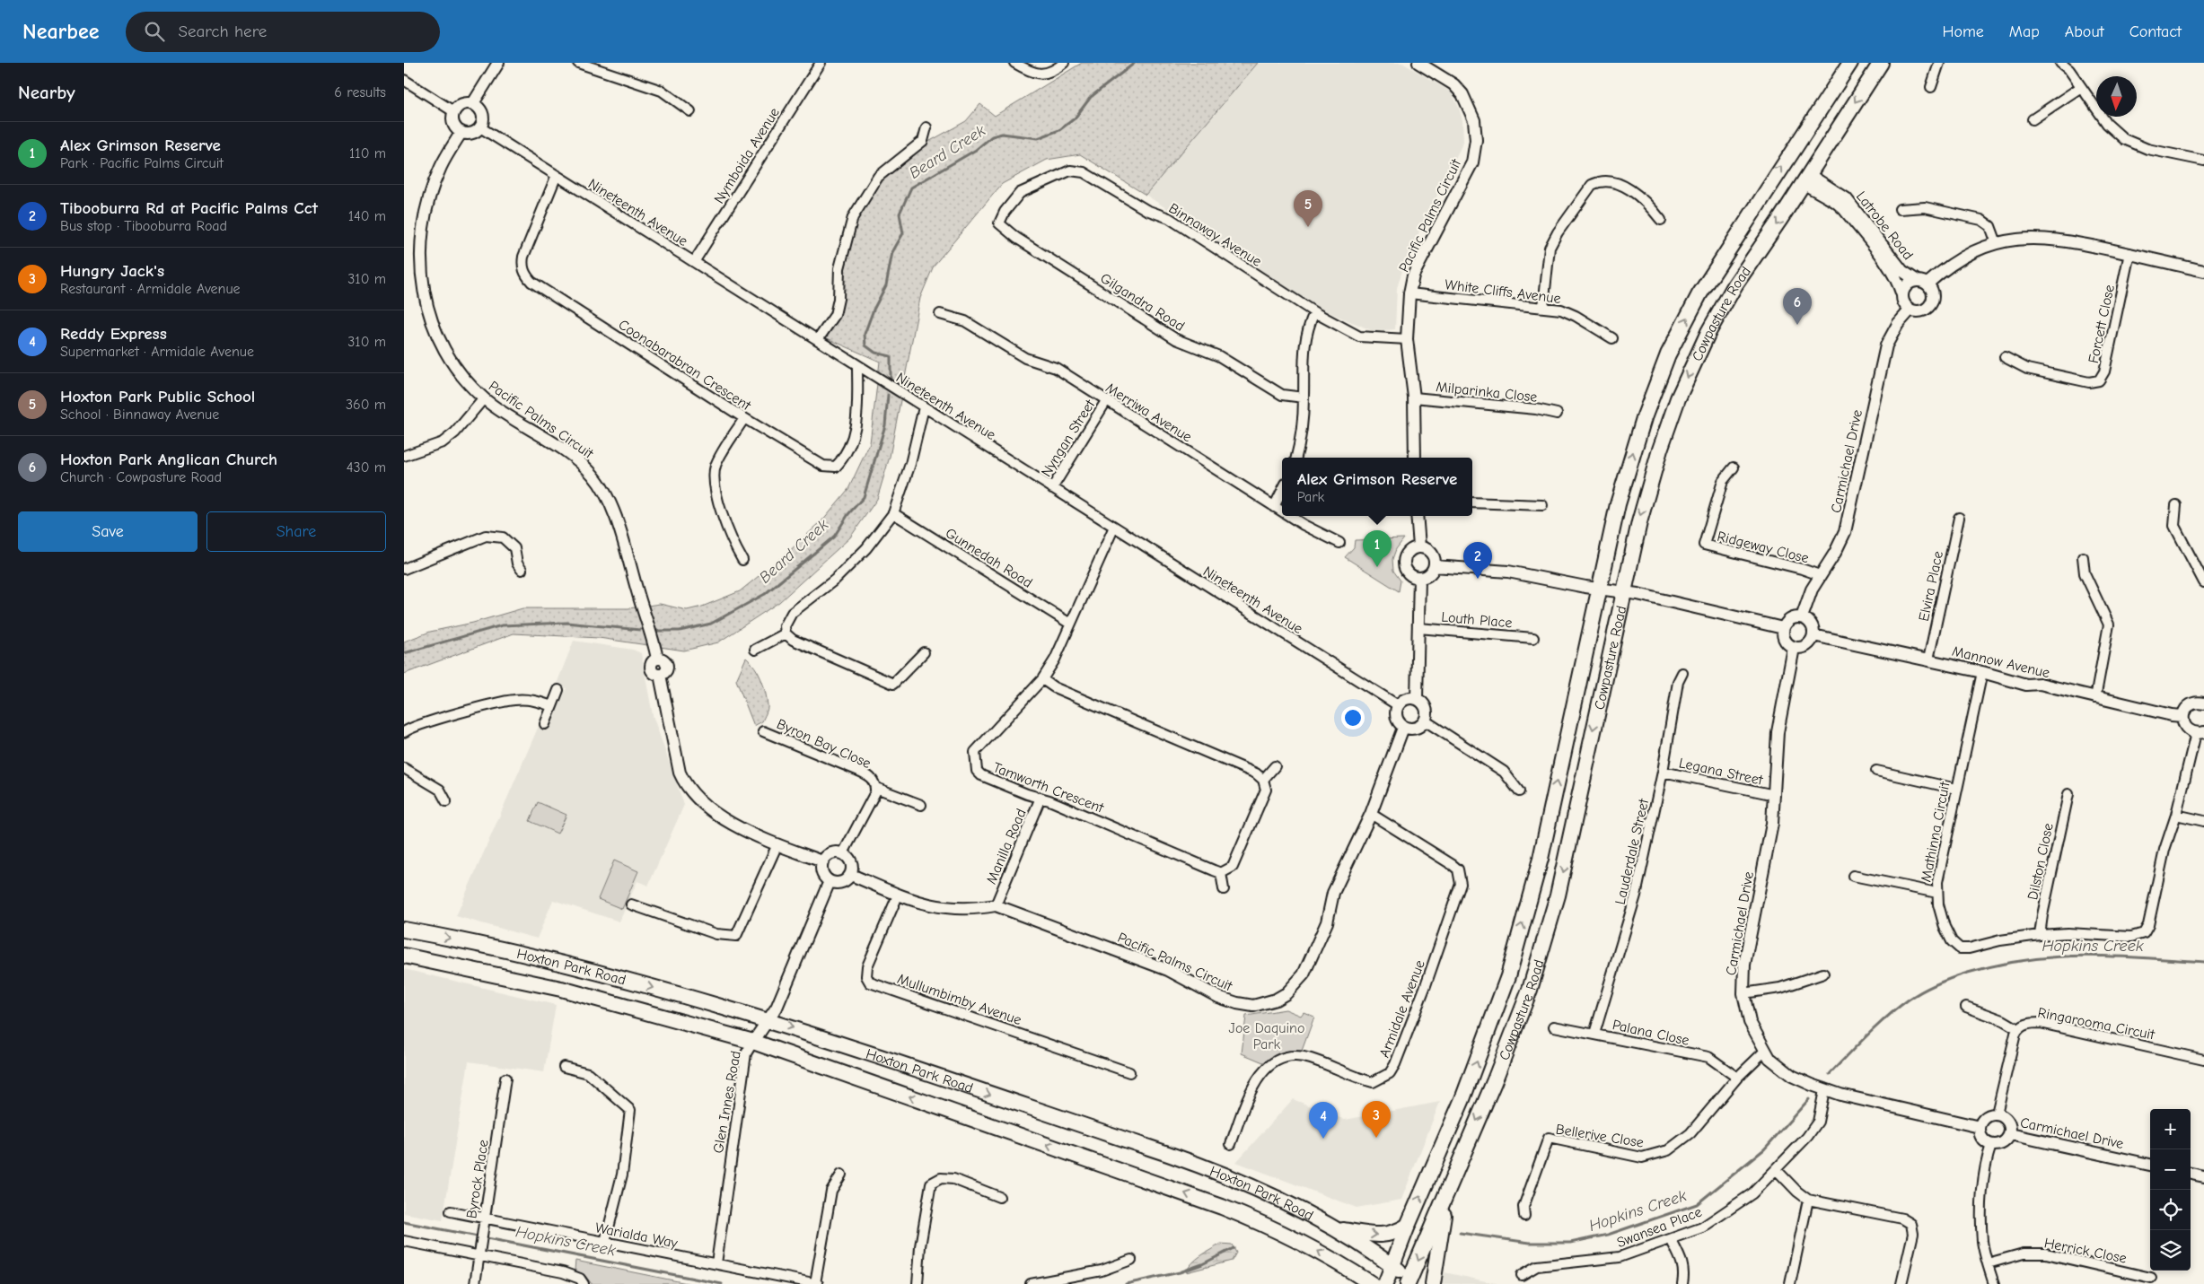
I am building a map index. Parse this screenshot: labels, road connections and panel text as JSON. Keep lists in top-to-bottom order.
{
  "streets": {
    "main road": ["Cowpasture Road", "Hoxton Park Road"],
    "street": [
      "Nymboida Avenue",
      "Nineteenth Avenue",
      "Pacific Palms Circuit",
      "Latrobe Road",
      "Binnaway Avenue",
      "White Cliffs Avenue",
      "Gilgandra Road",
      "Forcett Close",
      "Coonabarabran Crescent",
      "Milparinka Close",
      "Merriwa Avenue",
      "Nyngan Street",
      "Carmichael Drive",
      "Ridgeway Close",
      "Gunnedah Road",
      "Elvira Place",
      "Louth Place",
      "Mannow Avenue",
      "Byron Bay Close",
      "Legana Street",
      "Tamworth Crescent",
      "Mathinna Circuit",
      "Manilla Road",
      "Lauderdale Street",
      "Dilston Close",
      "Mullumbimby Avenue",
      "Armidale Avenue",
      "Ringarooma Circuit",
      "Palana Close",
      "Glen Innes Road",
      "Bellerive Close",
      "Byrock Place",
      "Swansea Place",
      "Warialda Way",
      "Herrick Close"
    ]
  },
  "crossings": [
    ["Nymboida Avenue", "Nineteenth Avenue"],
    ["Nineteenth Avenue", "Pacific Palms Circuit"],
    ["Nineteenth Avenue", "Coonabarabran Crescent"],
    ["Nineteenth Avenue", "Nyngan Street"],
    ["Nineteenth Avenue", "Tamworth Crescent"],
    ["Pacific Palms Circuit", "Binnaway Avenue"],
    ["Pacific Palms Circuit", "White Cliffs Avenue"],
    ["Pacific Palms Circuit", "Milparinka Close"],
    ["Pacific Palms Circuit", "Byron Bay Close"],
    ["Pacific Palms Circuit", "Manilla Road"],
    ["Pacific Palms Circuit", "Mullumbimby Avenue"],
    ["Pacific Palms Circuit", "Armidale Avenue"],
    ["Pacific Palms Circuit", "Glen Innes Road"],
    ["Latrobe Road", "Cowpasture Road"],
    ["Latrobe Road", "Carmichael Drive"],
    ["Binnaway Avenue", "Gilgandra Road"],
    ["Cowpasture Road", "Hoxton Park Road"],
    ["Merriwa Avenue", "Nyngan Street"],
    ["Carmichael Drive", "Ridgeway Close"],
    ["Carmichael Drive", "Mannow Avenue"],
    ["Carmichael Drive", "Legana Street"],
    ["Carmichael Drive", "Ringarooma Circuit"],
    ["Carmichael Drive", "Bellerive Close"],
    ["Carmichael Drive", "Swansea Place"],
    ["Gunnedah Road", "Tamworth Crescent"],
    ["Elvira Place", "Mannow Avenue"],
    ["Mannow Avenue", "Mathinna Circuit"],
    ["Byron Bay Close", "Glen Innes Road"],
    ["Legana Street", "Lauderdale Street"],
    ["Tamworth Crescent", "Manilla Road"],
    ["Mathinna Circuit", "Dilston Close"],
    ["Lauderdale Street", "Palana Close"],
    ["Hoxton Park Road", "Glen Innes Road"],
    ["Palana Close", "Bellerive Close"],
    ["Glen Innes Road", "Warialda Way"],
    ["Byrock Place", "Warialda Way"]
  ],
  "water": ["Beard Creek", "Hopkins Creek"],
  "parks": ["Joe Daquino Park"],
  "north": "bottom",
  "page": {
    "header": "Nearbee",
    "search": "Search here",
    "nav": [
      "Home",
      "Map",
      "About",
      "Contact"
    ],
    "heading": ["Nearby", "6 results"],
    "list": [
      {
        "mark": "1",
        "name": "Alex Grimson Reserve",
        "note": "Park · Pacific Palms Circuit",
        "value": "110 m"
      },
      {
        "mark": "2",
        "name": "Tibooburra Rd at Pacific Palms Cct",
        "note": "Bus stop · Tibooburra Road",
        "value": "140 m"
      },
      {
        "mark": "3",
        "name": "Hungry Jack's",
        "note": "Restaurant · Armidale Avenue",
        "value": "310 m"
      },
      {
        "mark": "4",
        "name": "Reddy Express",
        "note": "Supermarket · Armidale Avenue",
        "value": "310 m"
      },
      {
        "mark": "5",
        "name": "Hoxton Park Public School",
        "note": "School · Binnaway Avenue",
        "value": "360 m"
      },
      {
        "mark": "6",
        "name": "Hoxton Park Anglican Church",
        "note": "Church · Cowpasture Road",
        "value": "430 m"
      }
    ],
    "pins": [
      "5",
      "6",
      "1",
      "2",
      "3",
      "4"
    ],
    "popup": ["Alex Grimson Reserve", "Park"],
    "buttons": ["Save", "Share"],
    "map_buttons": ["+", "−"]
  }
}
